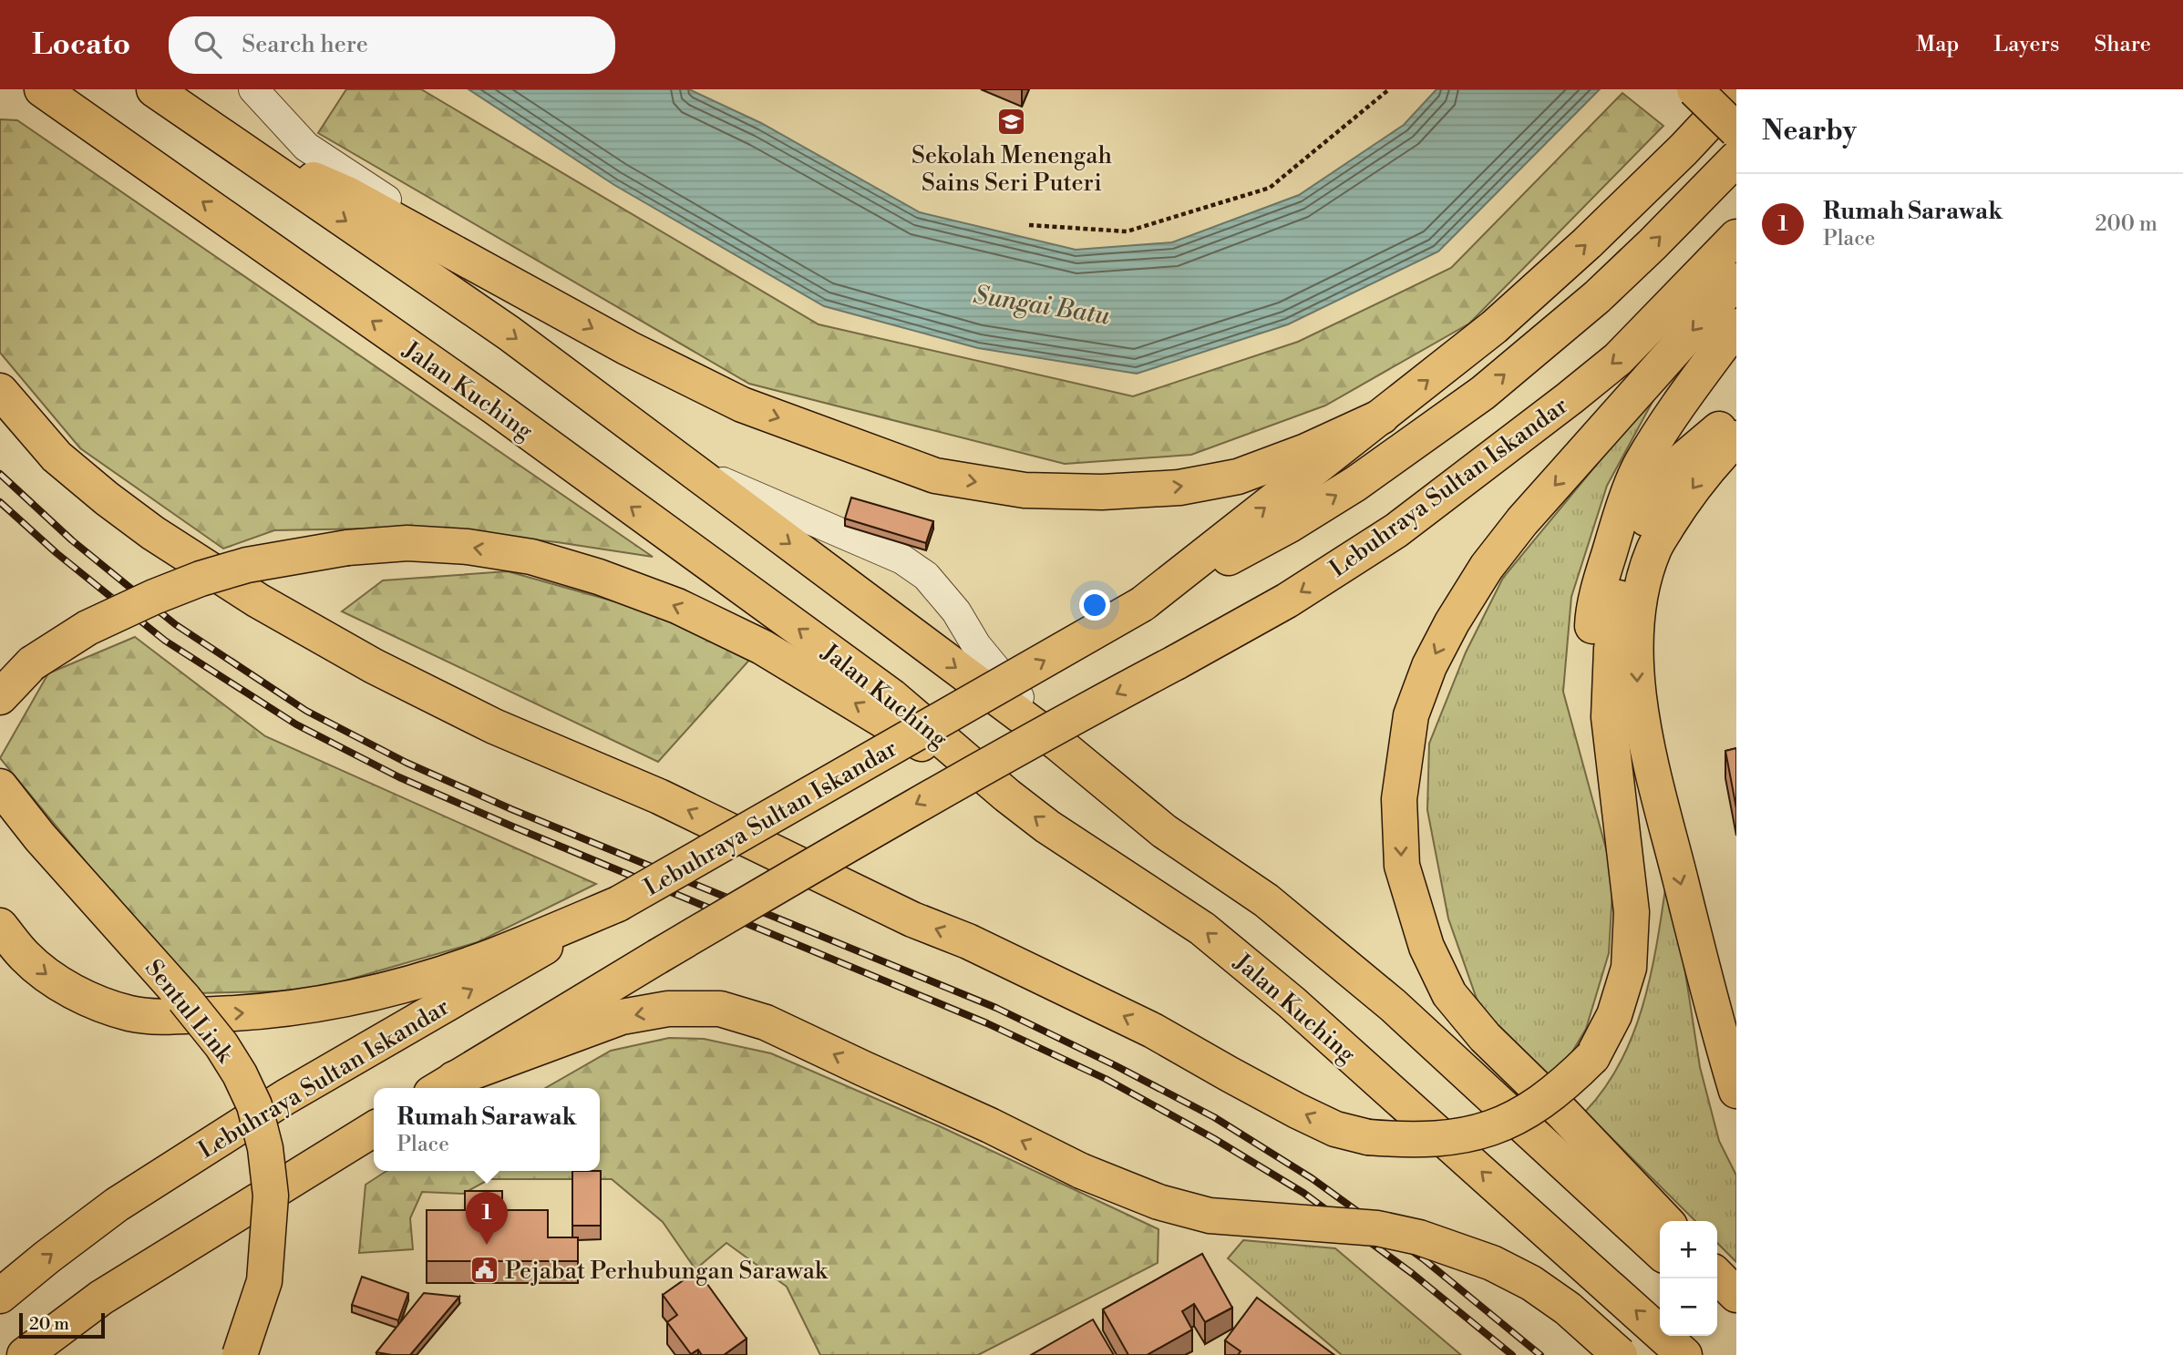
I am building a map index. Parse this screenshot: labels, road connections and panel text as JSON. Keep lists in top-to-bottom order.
{
  "streets": {
    "main road": ["Jalan Kuching", "Lebuhraya Sultan Iskandar", "Sentul Link"]
  },
  "water": ["Sungai Batu"],
  "places": {
    "school or university": ["Sekolah Menengah Sains Seri Puteri"],
    "public building": ["Pejabat Perhubungan Sarawak"]
  },
  "scale_bar": "20 m",
  "page": {
    "header": "Locato",
    "search": "Search here",
    "nav": ["Map", "Layers", "Share"],
    "heading": "Nearby",
    "list": [
      {
        "mark": "1",
        "name": "Rumah Sarawak",
        "note": "Place",
        "value": "200 m"
      }
    ],
    "popup": ["Rumah Sarawak", "Place"],
    "pins": "1",
    "map_buttons": ["+", "−"],
    "scale": "20 m"
  }
}
